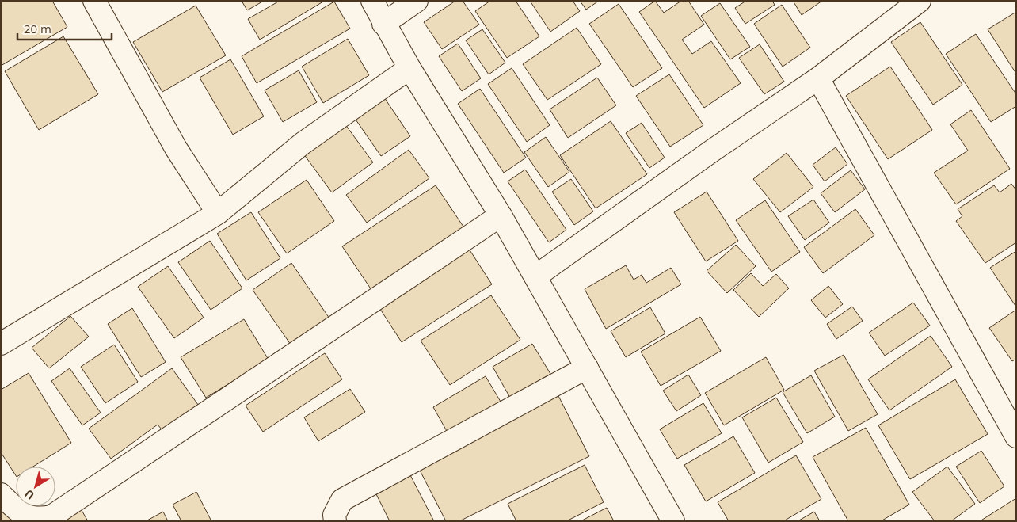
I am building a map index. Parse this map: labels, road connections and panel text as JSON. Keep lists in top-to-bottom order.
{
  "scale_bar": "20 m",
  "north": "bottom left"
}
